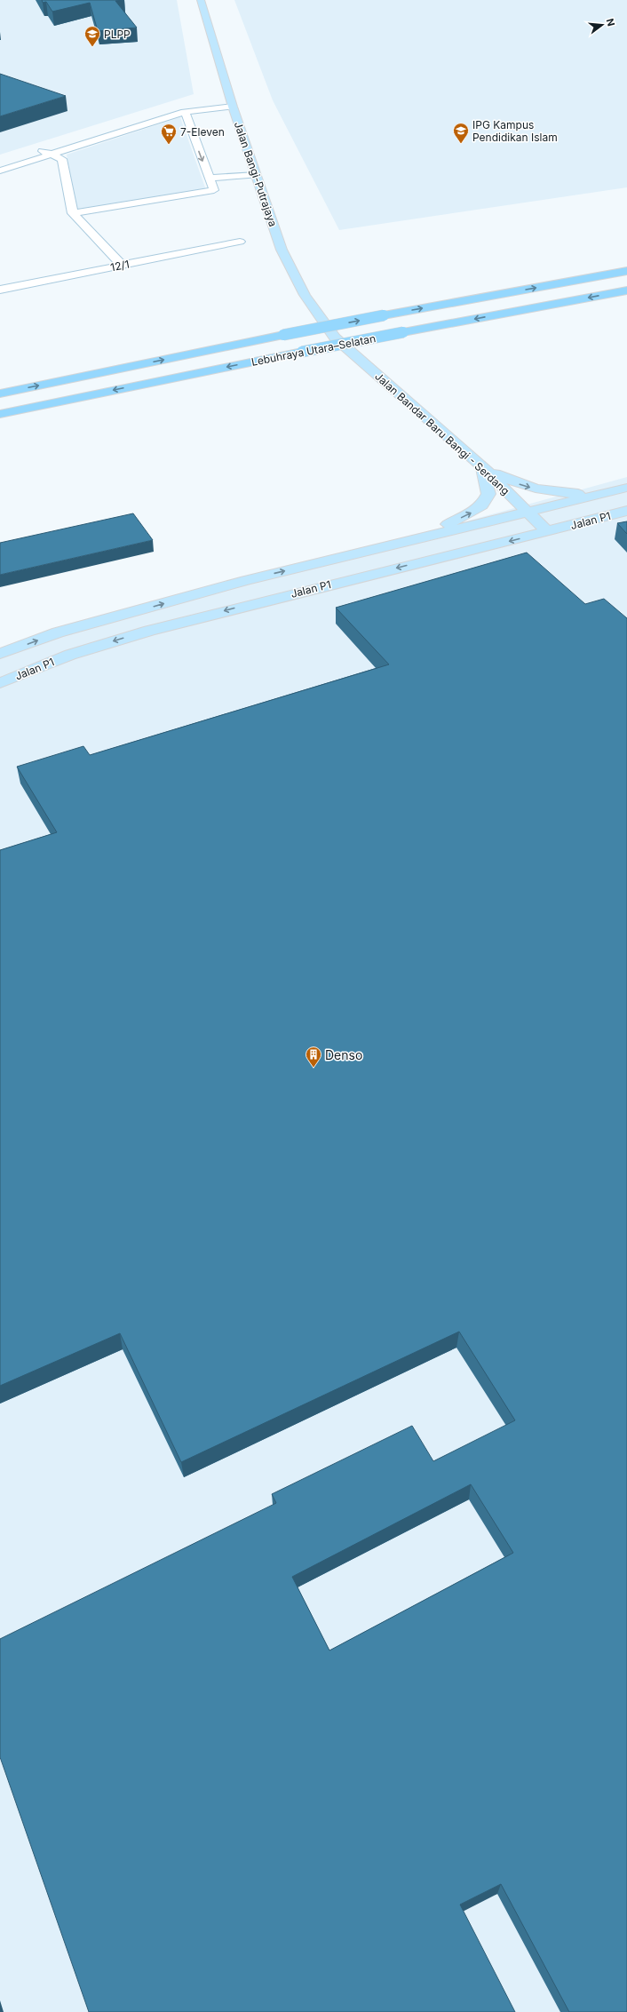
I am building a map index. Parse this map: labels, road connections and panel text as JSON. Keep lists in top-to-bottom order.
{
  "streets": {
    "highway": ["Lebuhraya Utara–Selatan"],
    "main road": ["Jalan Bangi-Putrajaya", "Jalan Bandar Baru Bangi - Serdang", "Jalan P1"],
    "street": ["12/1"]
  },
  "crossings": [
    ["Jalan Bangi-Putrajaya", "Jalan Bandar Baru Bangi - Serdang"],
    ["Jalan Bandar Baru Bangi - Serdang", "Jalan P1"]
  ],
  "places": {
    "school or university": ["PLPP", "IPG Kampus Pendidikan Islam"],
    "supermarket": ["7-Eleven"],
    "building": ["Denso"]
  },
  "north": "right"
}
